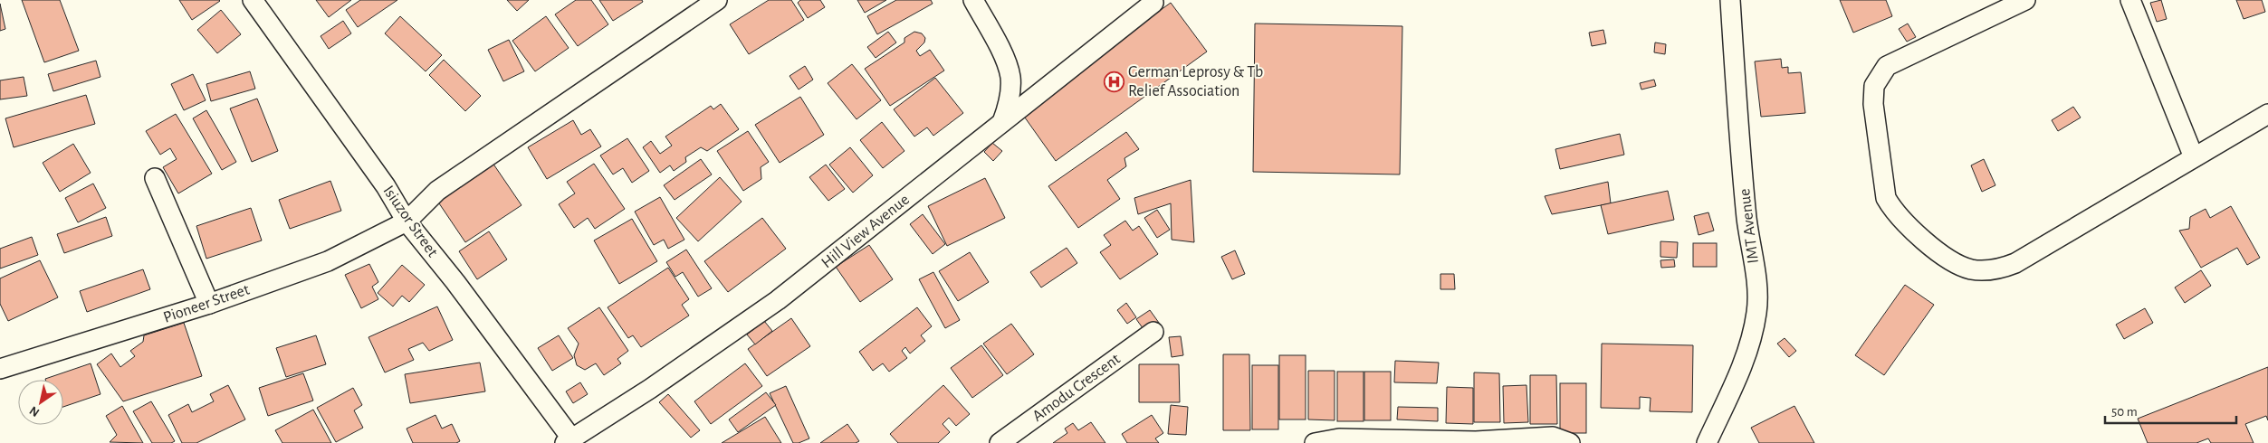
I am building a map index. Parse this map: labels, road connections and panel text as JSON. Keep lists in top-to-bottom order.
{
  "streets": {
    "street": [
      "Isiuzor Street",
      "IMT Avenue",
      "Hill View Avenue",
      "Pioneer Street",
      "Amodu Crescent"
    ]
  },
  "crossings": [
    ["Isiuzor Street", "Hill View Avenue"],
    ["Isiuzor Street", "Pioneer Street"]
  ],
  "places": {
    "hospital": ["German Leprosy & Tb Relief Association"]
  },
  "scale_bar": "50 m",
  "north": "bottom left"
}
